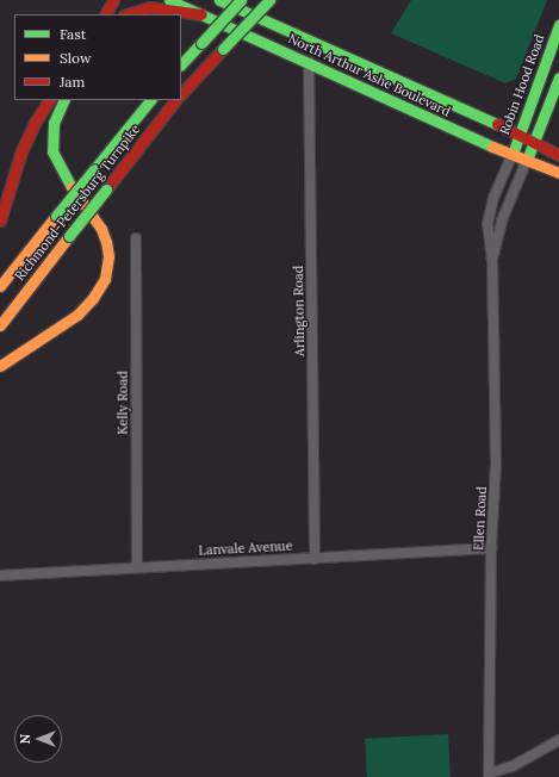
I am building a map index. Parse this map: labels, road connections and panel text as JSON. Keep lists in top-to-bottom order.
{
  "streets": {
    "main road": ["North Arthur Ashe Boulevard", "Robin Hood Road", "Richmond-Petersburg Turnpike"],
    "street": [
      "Arlington Road",
      "Kelly Road",
      "Ellen Road",
      "Lanvale Avenue"
    ]
  },
  "crossings": [
    ["North Arthur Ashe Boulevard", "Robin Hood Road"],
    ["North Arthur Ashe Boulevard", "Arlington Road"],
    ["North Arthur Ashe Boulevard", "Ellen Road"],
    ["Robin Hood Road", "Ellen Road"],
    ["Arlington Road", "Lanvale Avenue"],
    ["Kelly Road", "Lanvale Avenue"],
    ["Ellen Road", "Lanvale Avenue"]
  ],
  "legend": ["Fast", "Slow", "Jam"],
  "north": "left"
}
